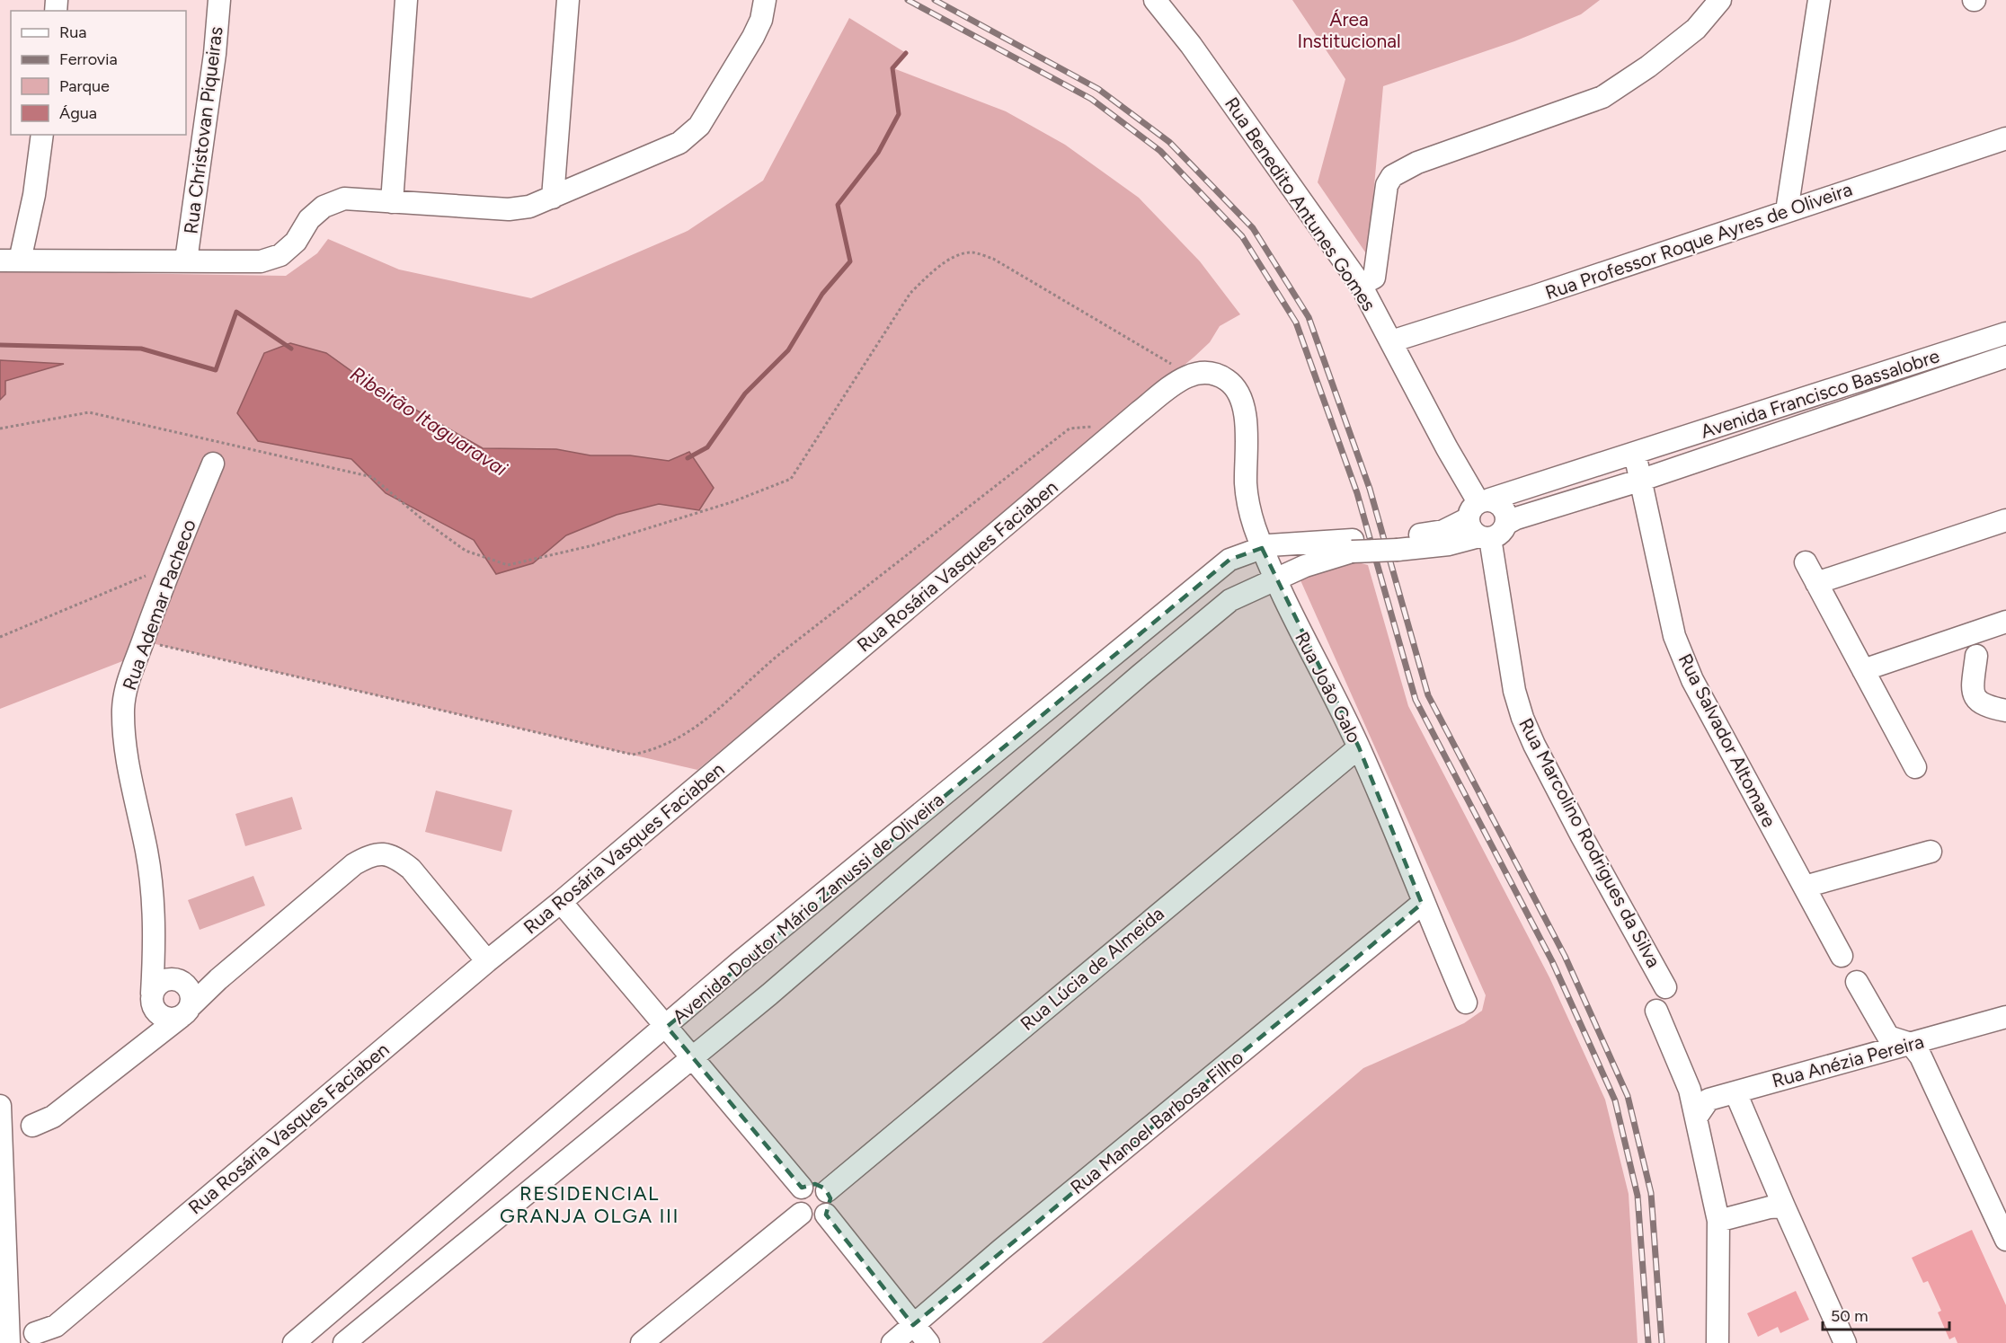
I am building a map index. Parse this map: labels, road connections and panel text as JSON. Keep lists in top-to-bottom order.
{
  "streets": {
    "street": [
      "Rua Christovan Piqueiras",
      "Rua Benedito Antunes Gomes",
      "Rua Professor Roque Ayres de Oliveira",
      "Avenida Francisco Bassalobre",
      "Rua Rosária Vasques Faciaben",
      "Rua Ademar Pacheco",
      "Rua João Galo",
      "Rua Salvador Altomare",
      "Rua Marcolino Rodrigues da Silva",
      "Avenida Doutor Mário Zanussi de Oliveira",
      "Rua Lúcia de Almeida",
      "Rua Anézia Pereira",
      "Rua Manoel Barbosa Filho"
    ]
  },
  "crossings": [
    ["Rua Benedito Antunes Gomes", "Rua Professor Roque Ayres de Oliveira"],
    ["Rua Benedito Antunes Gomes", "Avenida Francisco Bassalobre"],
    ["Rua Benedito Antunes Gomes", "Rua Marcolino Rodrigues da Silva"],
    ["Avenida Francisco Bassalobre", "Rua Salvador Altomare"],
    ["Avenida Francisco Bassalobre", "Rua Marcolino Rodrigues da Silva"],
    ["Avenida Francisco Bassalobre", "Avenida Doutor Mário Zanussi de Oliveira"],
    ["Rua Rosária Vasques Faciaben", "Rua João Galo"],
    ["Rua João Galo", "Avenida Doutor Mário Zanussi de Oliveira"],
    ["Rua João Galo", "Rua Lúcia de Almeida"],
    ["Rua João Galo", "Rua Manoel Barbosa Filho"]
  ],
  "districts": ["RESIDENCIAL GRANJA OLGA III"],
  "water": ["Ribeirão Itaguaravai"],
  "parks": ["Área Institucional"],
  "legend": [
    "Rua",
    "Ferrovia",
    "Parque",
    "Água"
  ],
  "scale_bar": "50 m"
}
